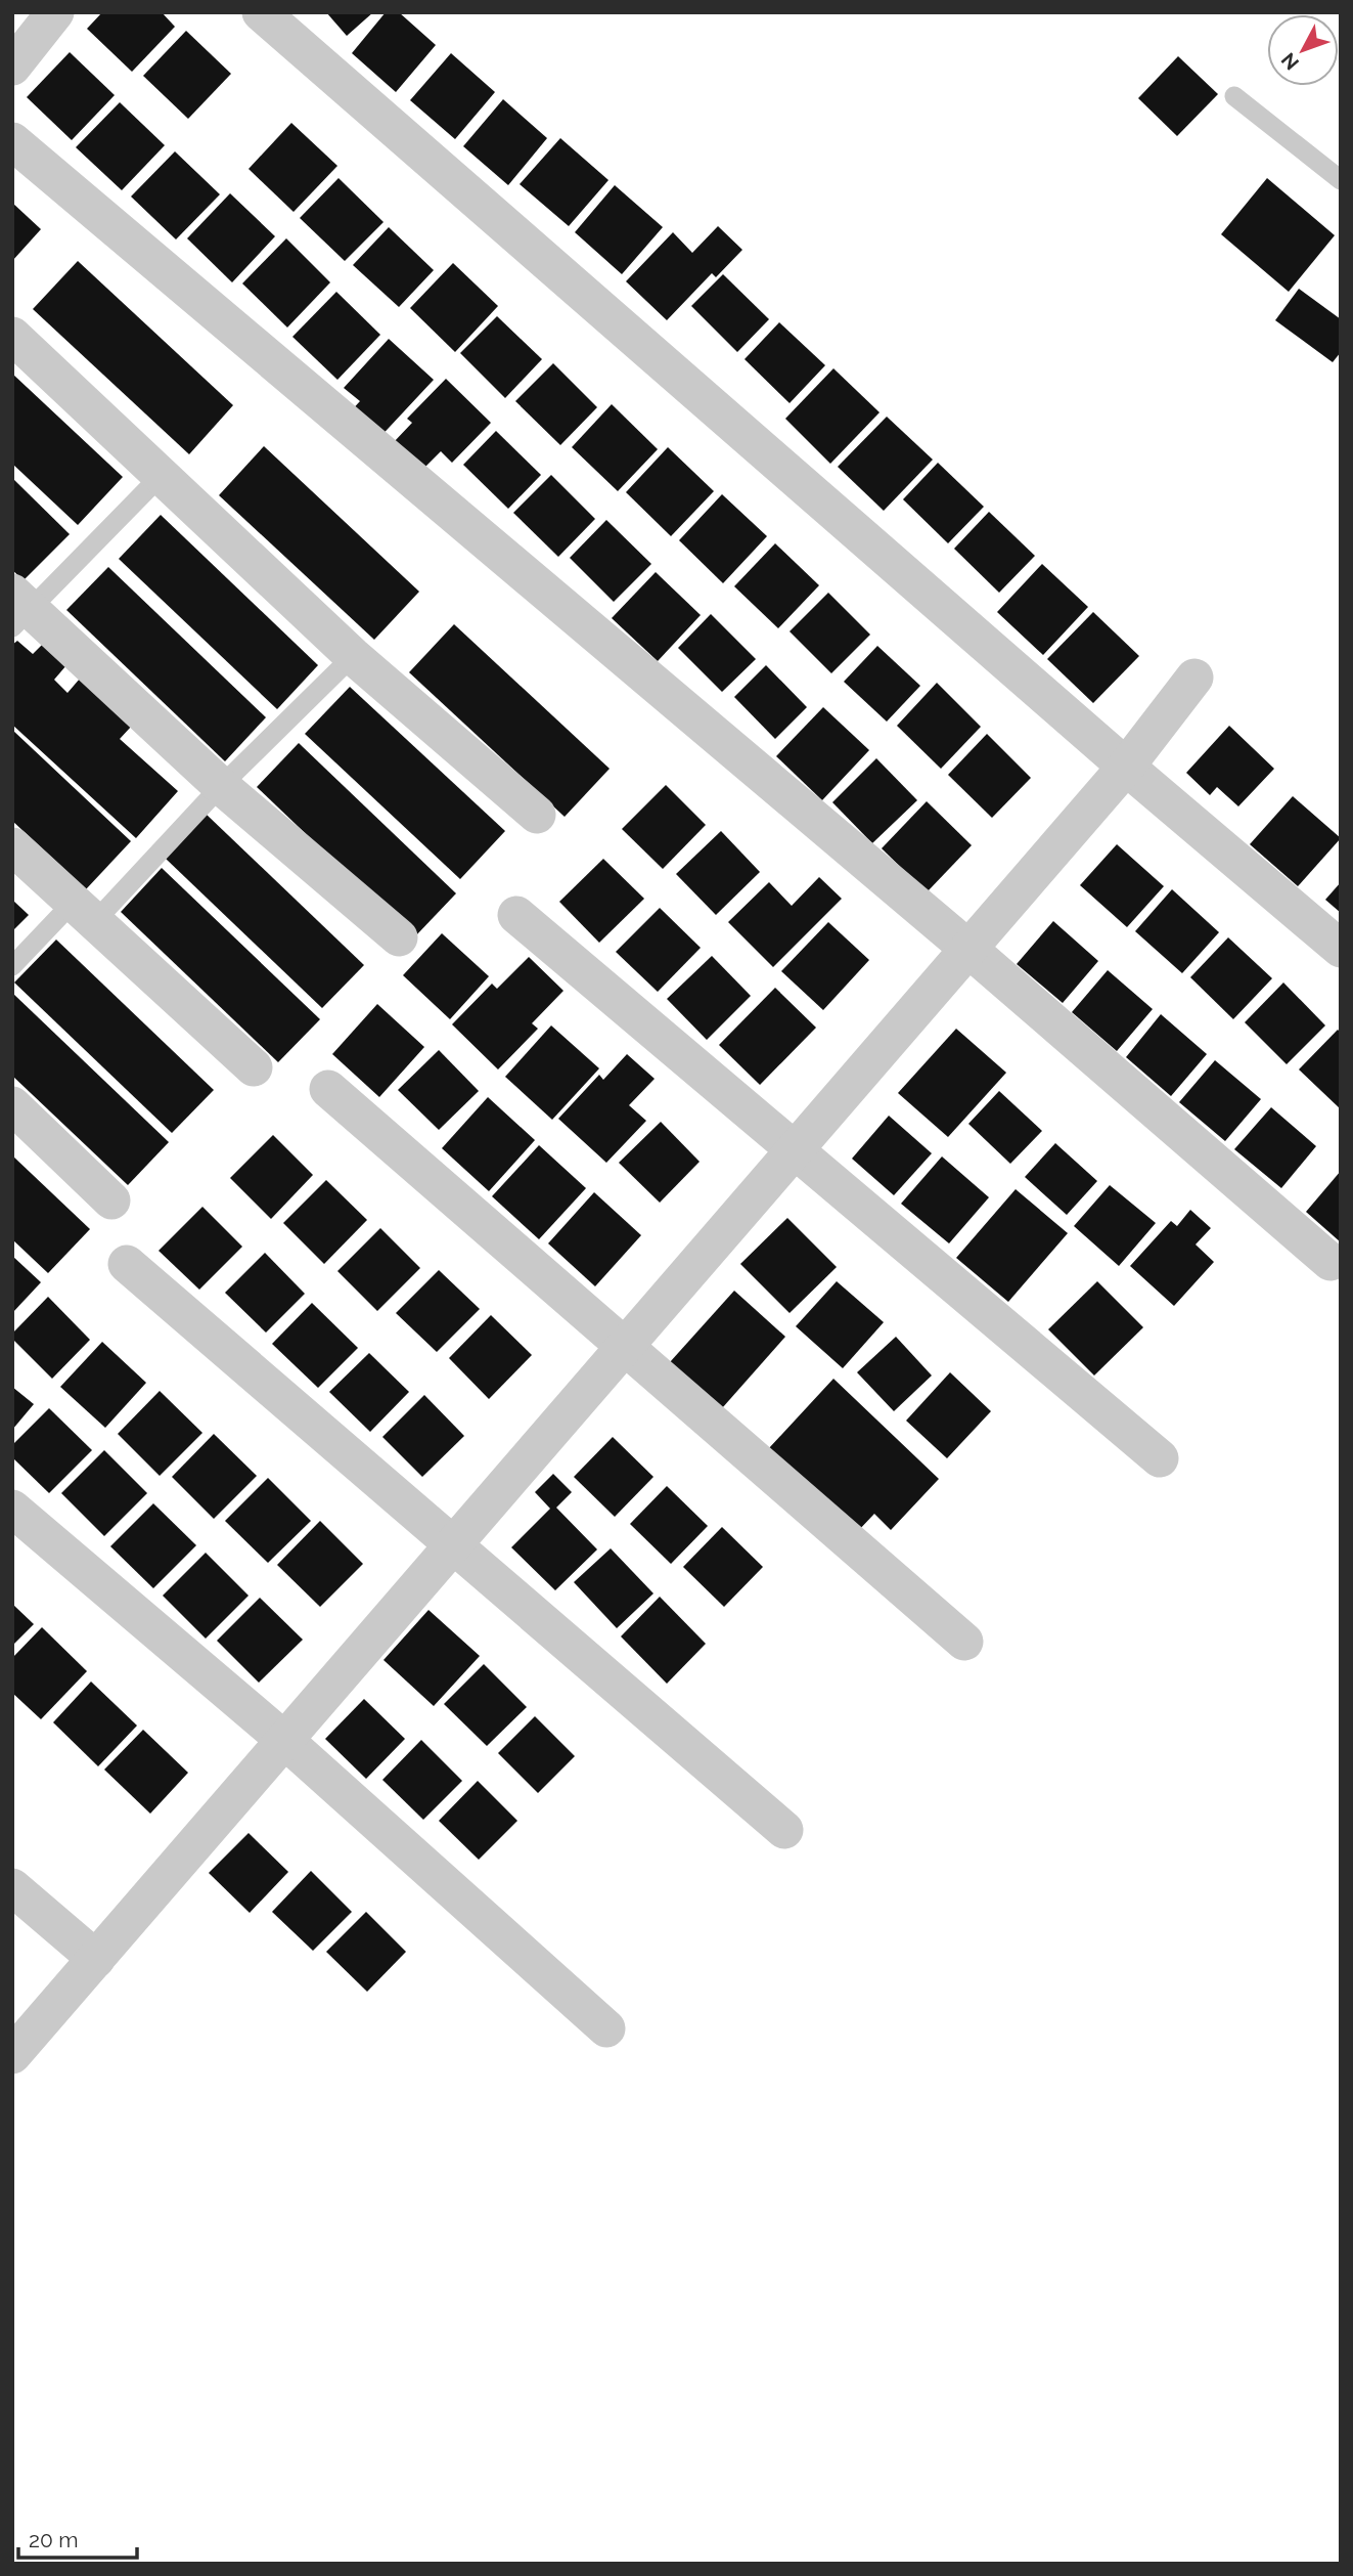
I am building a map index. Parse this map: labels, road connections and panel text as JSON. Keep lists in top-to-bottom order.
{
  "scale_bar": "20 m",
  "north": "bottom left"
}
